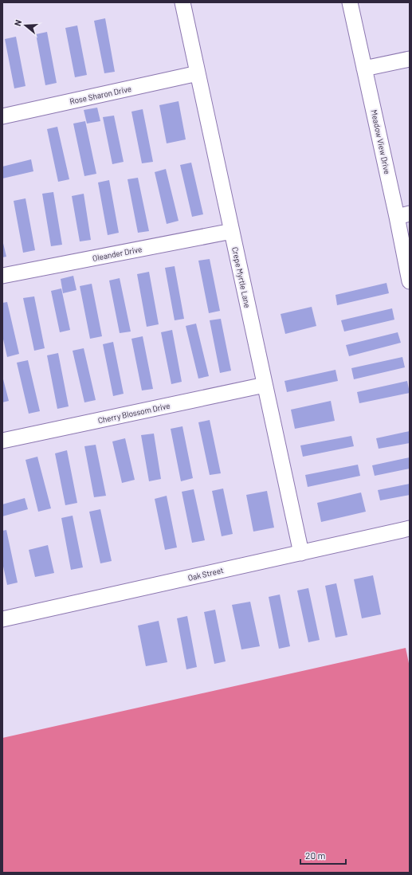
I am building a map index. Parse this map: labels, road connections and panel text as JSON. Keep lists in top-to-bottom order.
{
  "streets": {
    "street": [
      "Rose Sharon Drive",
      "Meadow View Drive",
      "Oleander Drive",
      "Crepe Myrtle Lane",
      "Cherry Blossom Drive",
      "Oak Street"
    ]
  },
  "crossings": [
    ["Rose Sharon Drive", "Crepe Myrtle Lane"],
    ["Oleander Drive", "Crepe Myrtle Lane"],
    ["Crepe Myrtle Lane", "Cherry Blossom Drive"],
    ["Crepe Myrtle Lane", "Oak Street"]
  ],
  "scale_bar": "20 m",
  "north": "left"
}
